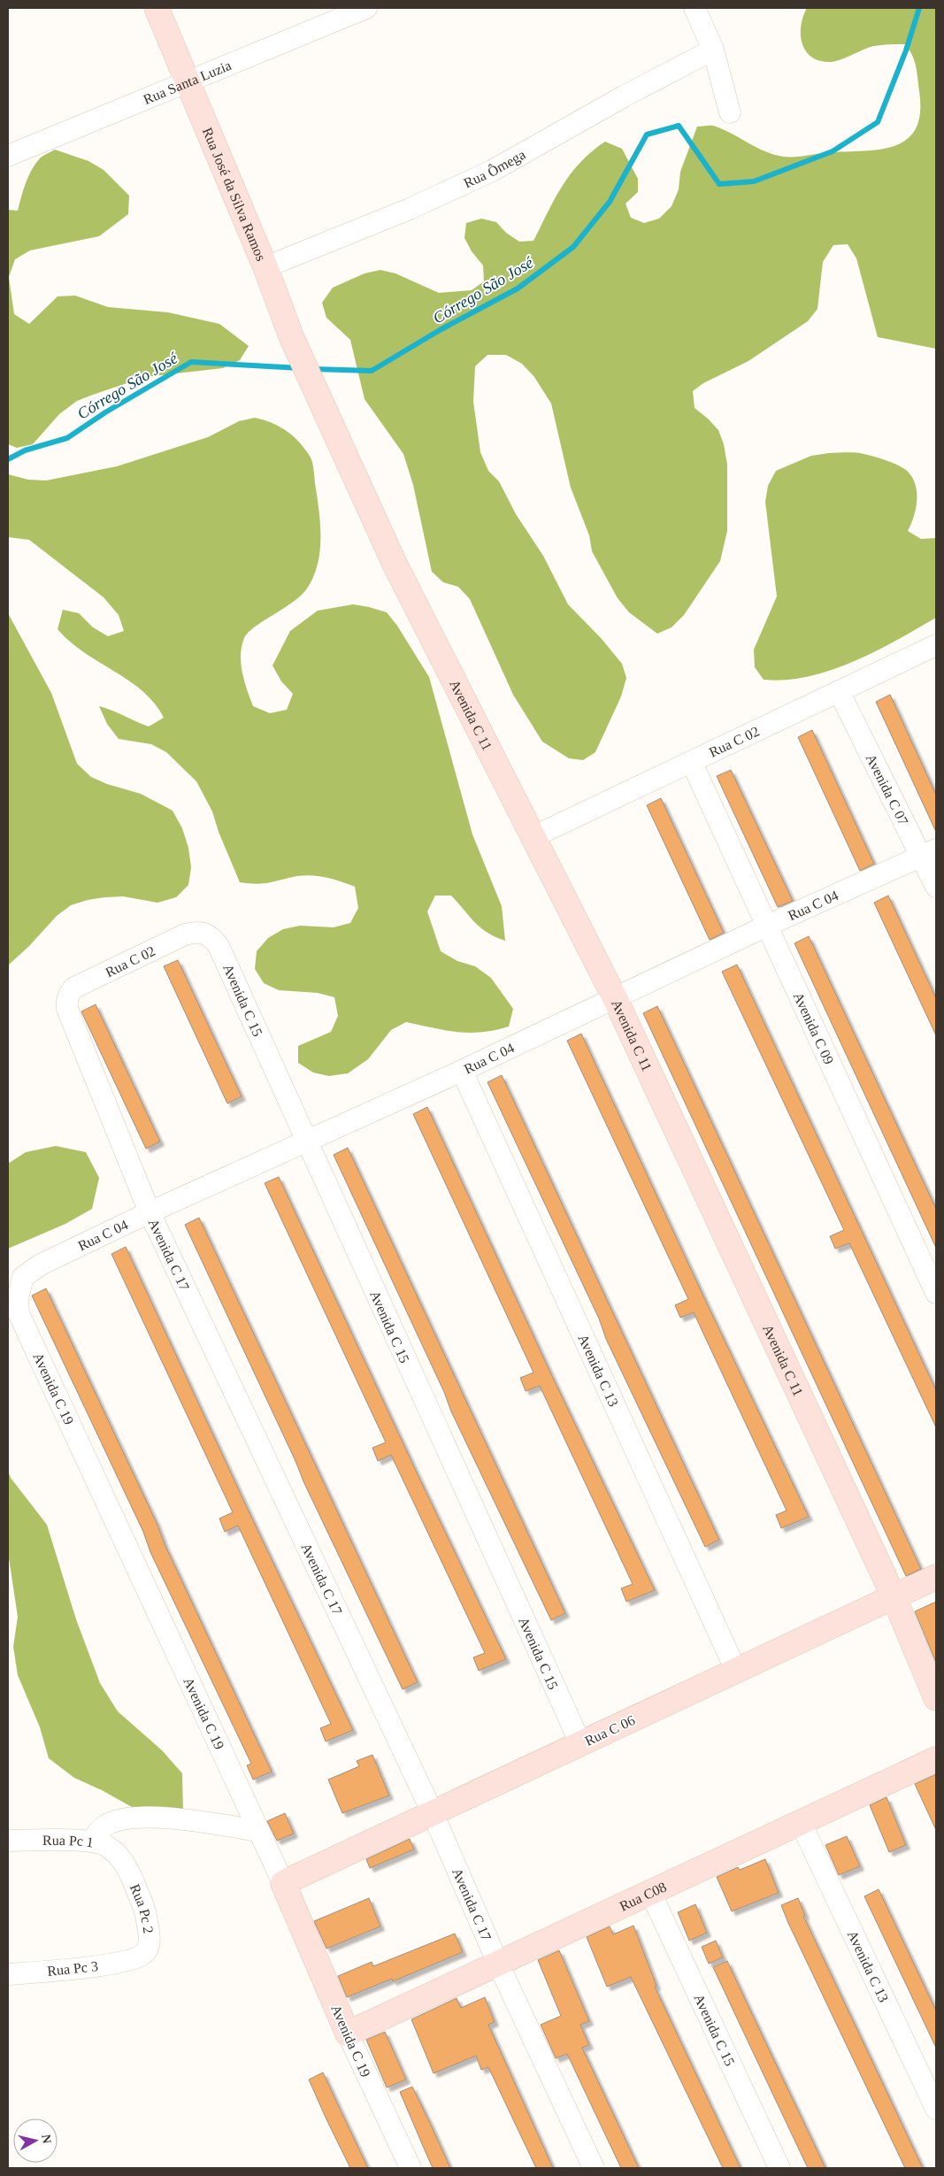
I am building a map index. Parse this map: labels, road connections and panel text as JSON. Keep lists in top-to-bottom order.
{
  "streets": {
    "street": [
      "Rua Santa Luzia",
      "Rua Ômega",
      "Rua José da Silva Ramos",
      "Avenida C 11",
      "Rua C 02",
      "Avenida C 07",
      "Rua C 04",
      "Avenida C 15",
      "Avenida C 09",
      "Avenida C 17",
      "Avenida C 13",
      "Avenida C 19",
      "Rua C 06",
      "Rua Pc 1",
      "Rua C08",
      "Rua Pc 2",
      "Rua Pc 3"
    ]
  },
  "crossings": [
    ["Rua Santa Luzia", "Rua José da Silva Ramos"],
    ["Rua Ômega", "Rua José da Silva Ramos"],
    ["Rua José da Silva Ramos", "Avenida C 11"],
    ["Avenida C 11", "Rua C 02"],
    ["Avenida C 11", "Rua C 04"],
    ["Avenida C 11", "Rua C 06"],
    ["Rua C 02", "Avenida C 07"],
    ["Rua C 02", "Avenida C 15"],
    ["Rua C 02", "Avenida C 09"],
    ["Rua C 02", "Avenida C 17"],
    ["Avenida C 07", "Rua C 04"],
    ["Rua C 04", "Avenida C 15"],
    ["Rua C 04", "Avenida C 09"],
    ["Rua C 04", "Avenida C 17"],
    ["Rua C 04", "Avenida C 13"],
    ["Rua C 04", "Avenida C 19"],
    ["Avenida C 15", "Rua C 06"],
    ["Avenida C 15", "Rua C08"],
    ["Avenida C 17", "Rua C 06"],
    ["Avenida C 17", "Rua C08"],
    ["Avenida C 13", "Rua C 06"],
    ["Avenida C 13", "Rua C08"],
    ["Avenida C 19", "Rua C 06"],
    ["Avenida C 19", "Rua C08"],
    ["Rua Pc 1", "Rua Pc 2"],
    ["Rua Pc 2", "Rua Pc 3"]
  ],
  "water": ["Córrego São José"],
  "north": "right"
}
